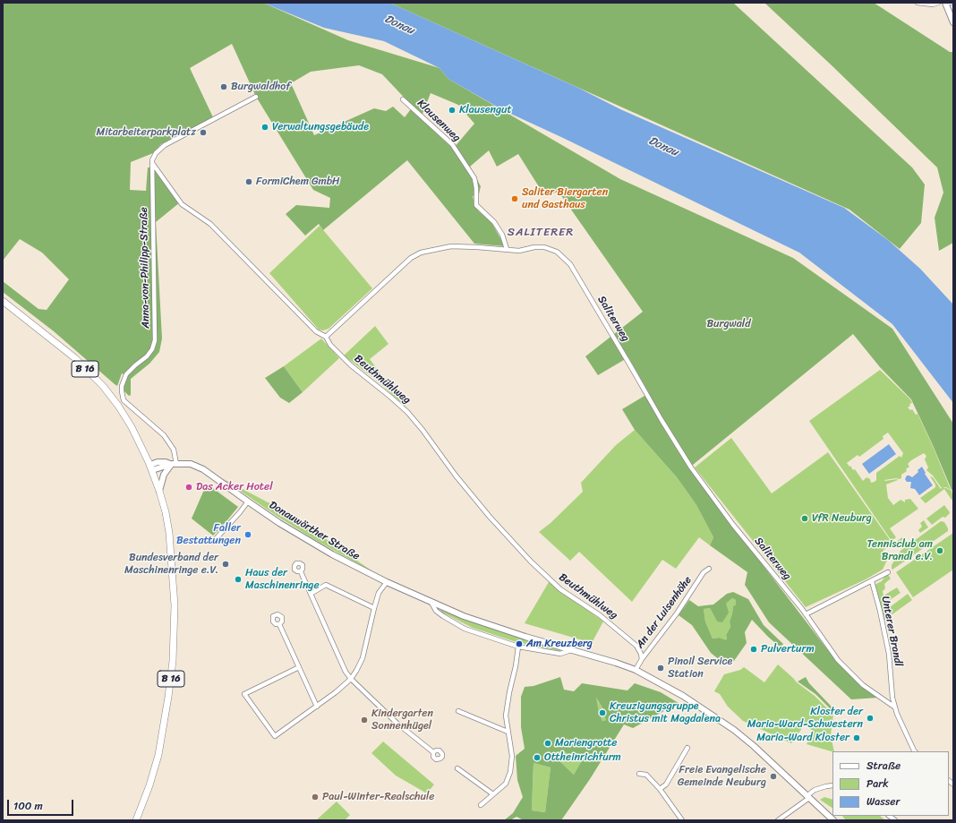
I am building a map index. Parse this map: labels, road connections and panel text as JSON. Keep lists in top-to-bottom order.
{
  "streets": {
    "main road": ["B 16", "Donauwörther Straße"],
    "street": [
      "Klausenweg",
      "Anna-von-Philipp-Straße",
      "Saliterweg",
      "Beuthmühlweg",
      "An der Luisenhöhe",
      "Unterer Brandl"
    ]
  },
  "crossings": [
    ["Klausenweg", "Saliterweg"],
    ["Anna-von-Philipp-Straße", "Beuthmühlweg"],
    ["Anna-von-Philipp-Straße", "Donauwörther Straße"],
    ["Saliterweg", "Beuthmühlweg"],
    ["B 16", "Donauwörther Straße"],
    ["Beuthmühlweg", "An der Luisenhöhe"],
    ["Donauwörther Straße", "An der Luisenhöhe"]
  ],
  "districts": ["SALITERER"],
  "water": ["Donau"],
  "parks": ["Burgwald"],
  "places": [
    "Burgwaldhof",
    "Klausengut",
    "Verwaltungsgebäude",
    "Mitarbeiterparkplatz",
    "FormiChem GmbH",
    "Saliter Biergarten und Gasthaus",
    "Das Acker Hotel",
    "VfR Neuburg",
    "Faller Bestattungen",
    "Tennisclub am Brandl e.V.",
    "Bundesverband der Maschinenringe e.V.",
    "Haus der Maschinenringe",
    "Am Kreuzberg",
    "Pulverturm",
    "Pinoil Service Station",
    "Kreuzigungsgruppe Christus mit Magdalena",
    "Kloster der Maria-Ward-Schwestern",
    "Kindergarten Sonnenhügel",
    "Maria-Ward Kloster",
    "Mariengrotte",
    "Ottheinrichturm",
    "Freie Evangelische Gemeinde Neuburg",
    "Paul-Winter-Realschule"
  ],
  "legend": ["Straße", "Park", "Wasser"],
  "scale_bar": "100 m"
}
